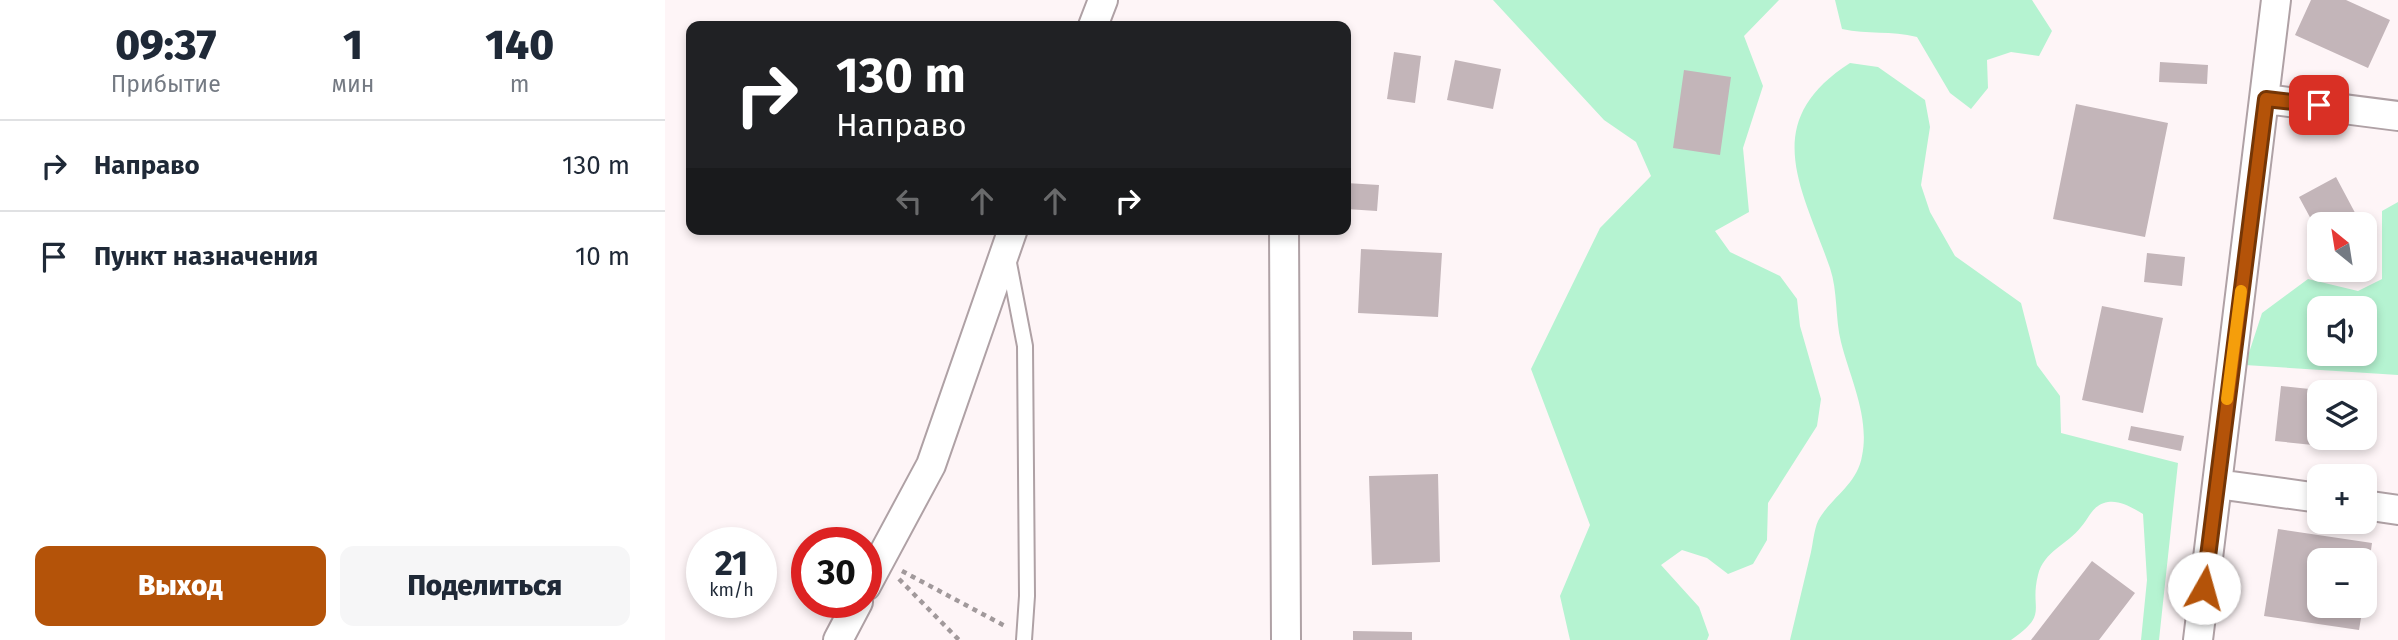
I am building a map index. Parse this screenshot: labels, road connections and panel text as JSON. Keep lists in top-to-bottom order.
{
  "north": "top left",
  "page": {
    "eta": [
      "09:37",
      "Прибытие",
      "1",
      "мин",
      "140",
      "m"
    ],
    "turn": ["130 m", "Направо"],
    "list": [
      {
        "name": "Направо",
        "value": "130 m"
      },
      {
        "name": "Пункт назначения",
        "value": "10 m"
      }
    ],
    "map_buttons": ["+", "−"],
    "speed": "21 km/h",
    "limit": "30",
    "buttons": ["Выход", "Поделиться"]
  }
}
